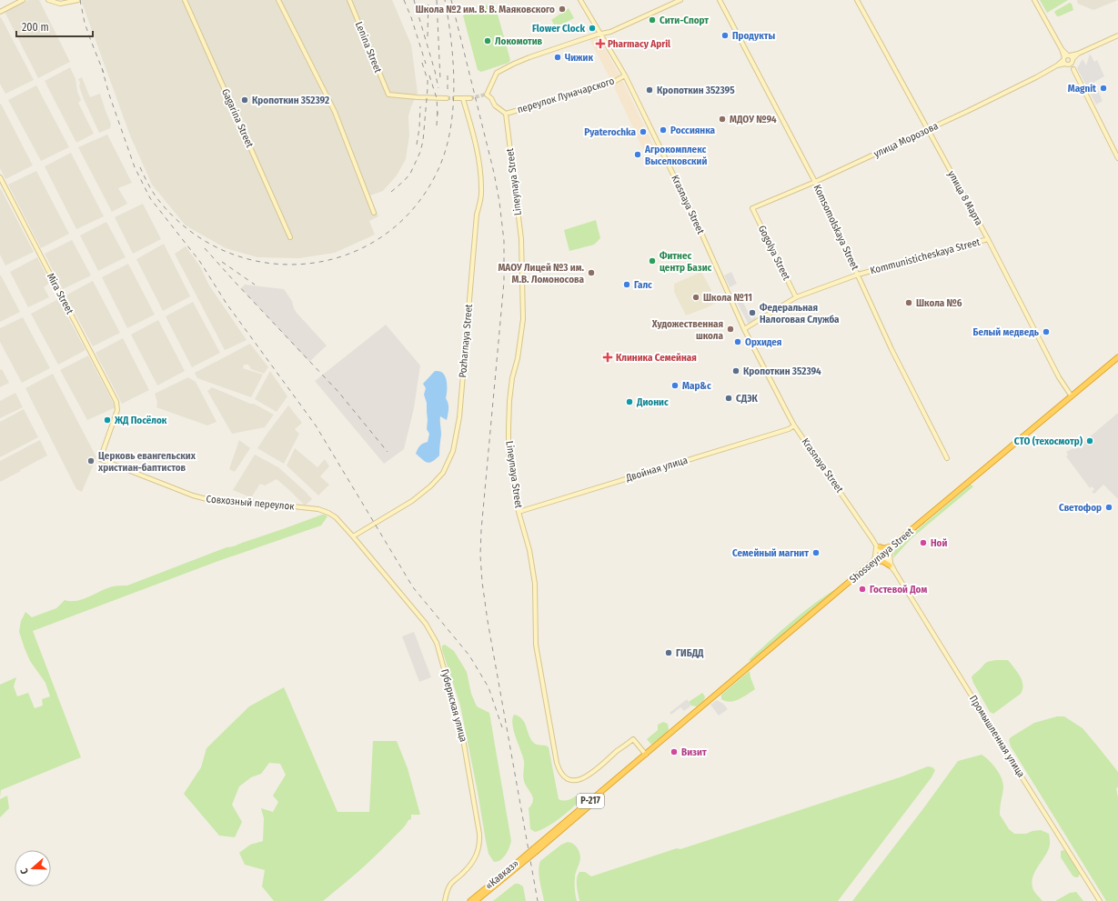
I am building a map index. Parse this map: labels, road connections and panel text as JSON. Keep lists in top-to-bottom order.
{
  "streets": {
    "highway": ["Shosseynaya Street", "Р-217", "«Кавказ»"],
    "street": [
      "Lenina Street",
      "переулок Луначарского",
      "Gagarina Street",
      "улица Морозова",
      "Lineynaya Street",
      "улица 8 Марта",
      "Krasnaya Street",
      "Komsomolskaya Street",
      "Gogolya Street",
      "Kommunisticheskaya Street",
      "Mira Street",
      "Pozharnaya Street",
      "Двойная улица",
      "Совхозный переулок",
      "Губернская улица",
      "Промышленная улица"
    ]
  },
  "crossings": [
    ["переулок Луначарского", "Lineynaya Street"],
    ["переулок Луначарского", "Krasnaya Street"],
    ["улица Морозова", "улица 8 Марта"],
    ["улица Морозова", "Komsomolskaya Street"],
    ["улица Морозова", "Gogolya Street"],
    ["Lineynaya Street", "Двойная улица"],
    ["Lineynaya Street", "Shosseynaya Street"],
    ["улица 8 Марта", "Kommunisticheskaya Street"],
    ["улица 8 Марта", "Shosseynaya Street"],
    ["Krasnaya Street", "Kommunisticheskaya Street"],
    ["Krasnaya Street", "Двойная улица"],
    ["Krasnaya Street", "Shosseynaya Street"],
    ["Krasnaya Street", "Промышленная улица"],
    ["Komsomolskaya Street", "Kommunisticheskaya Street"],
    ["Gogolya Street", "Kommunisticheskaya Street"],
    ["Mira Street", "Совхозный переулок"],
    ["Pozharnaya Street", "Совхозный переулок"],
    ["Pozharnaya Street", "Губернская улица"],
    ["Совхозный переулок", "Губернская улица"],
    ["Shosseynaya Street", "«Кавказ»"]
  ],
  "places": {
    "other": [
      "Школа №2 им. В. В. Маяковского",
      "Сити-Спорт",
      "Flower Clock",
      "Продукты",
      "Локомотив",
      "Чижик",
      "Magnit",
      "Кропоткин 352395",
      "Кропоткин 352392",
      "МДОУ №94",
      "Россиянка",
      "Pyaterochka",
      "Агрокомплекс Выселковский",
      "Фитнес центр Базис",
      "МАОУ Лицей №3 им. М.В. Ломоносова",
      "Галс",
      "Школа №11",
      "Школа №6",
      "Федеральная Налоговая Служба",
      "Художественная школа",
      "Белый медведь",
      "Орхидея",
      "Кропоткин 352394",
      "Мар&с",
      "СДЭК",
      "Дионис",
      "ЖД Посёлок",
      "СТО (техосмотр)",
      "Церковь евангельских христиан-баптистов",
      "Светофор",
      "Ной",
      "Семейный магнит",
      "Гостевой Дом",
      "ГИБДД",
      "Визит"
    ],
    "health": ["Pharmacy April", "Клиника Семейная"]
  },
  "scale_bar": "200 m",
  "north": "left"
}
